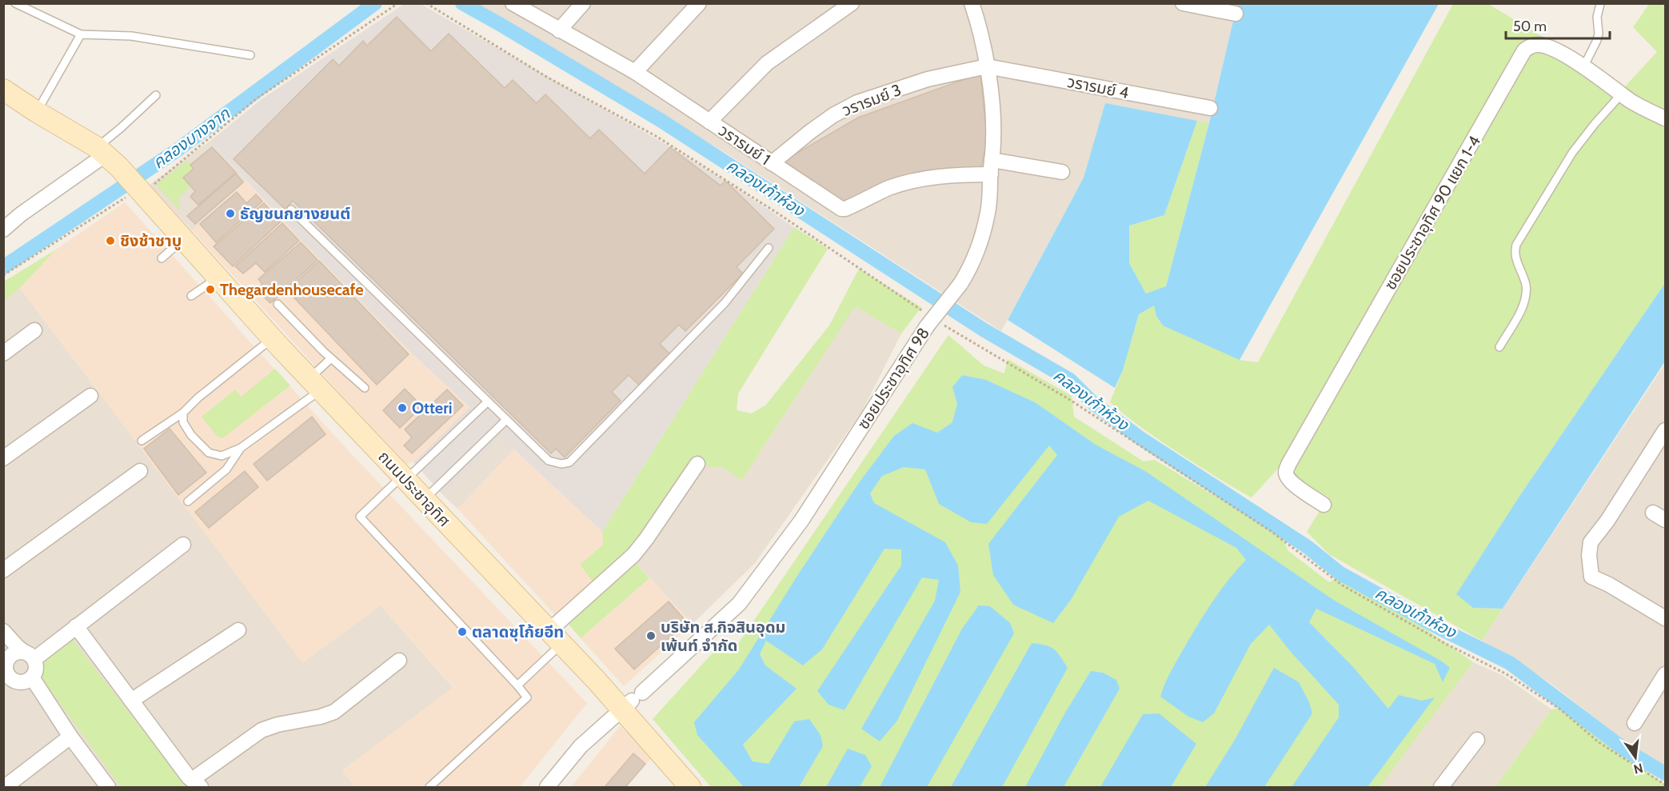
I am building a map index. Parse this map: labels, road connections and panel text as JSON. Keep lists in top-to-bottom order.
{
  "streets": {
    "main road": ["ถนนประชาอุทิศ"],
    "street": [
      "วรารมย์ 4",
      "วรารมย์ 3",
      "วรารมย์ 1",
      "ซอยประชาอุทิศ 90 แยก 1-4",
      "ซอยประชาอุทิศ 98"
    ]
  },
  "crossings": [
    ["วรารมย์ 4", "วรารมย์ 3"],
    ["วรารมย์ 4", "ซอยประชาอุทิศ 98"],
    ["วรารมย์ 3", "วรารมย์ 1"],
    ["วรารมย์ 3", "ซอยประชาอุทิศ 98"],
    ["วรารมย์ 1", "ซอยประชาอุทิศ 98"],
    ["ซอยประชาอุทิศ 98", "ถนนประชาอุทิศ"]
  ],
  "water": ["คลองบางจาก", "คลองเก้าห้อง"],
  "places": [
    "ธัญชนกยางยนต์",
    "ชิงช้าชาบู",
    "Thegardenhousecafe",
    "Otteri",
    "ตลาดซุโก้ยอีท",
    "บริษัท ส.กิจสินอุดม เพ้นท์ จำกัด"
  ],
  "scale_bar": "50 m",
  "north": "bottom"
}
